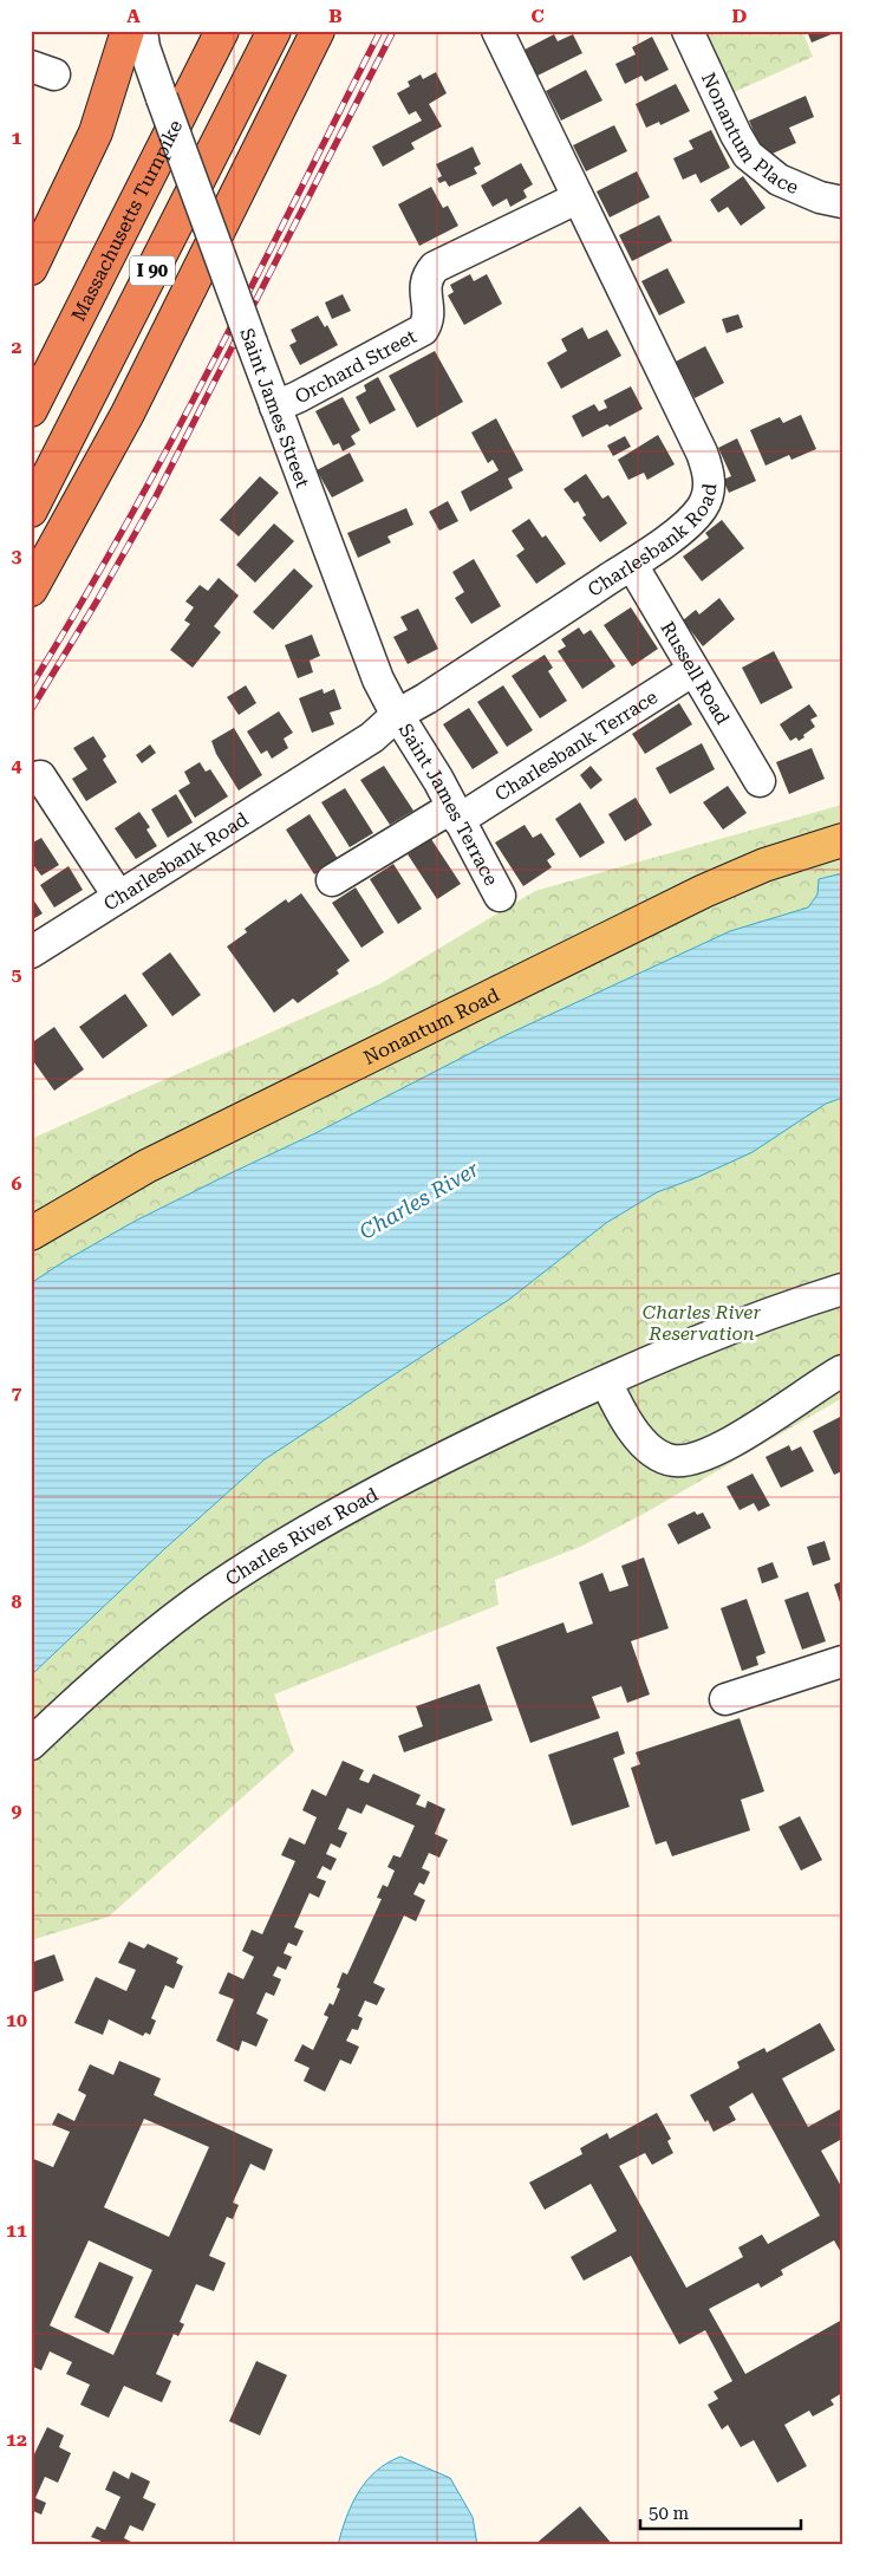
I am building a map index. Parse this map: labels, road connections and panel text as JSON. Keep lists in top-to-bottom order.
{
  "streets": {
    "highway": ["Massachusetts Turnpike", "I 90"],
    "main road": ["Nonantum Road"],
    "street": [
      "Nonantum Place",
      "Orchard Street",
      "Saint James Street",
      "Charlesbank Road",
      "Russell Road",
      "Charlesbank Terrace",
      "Saint James Terrace",
      "Charles River Road"
    ]
  },
  "crossings": [
    ["Orchard Street", "Saint James Street"],
    ["Orchard Street", "Charlesbank Road"],
    ["Saint James Street", "Charlesbank Road"],
    ["Saint James Street", "Saint James Terrace"],
    ["Charlesbank Road", "Russell Road"],
    ["Charlesbank Road", "Saint James Terrace"],
    ["Russell Road", "Charlesbank Terrace"],
    ["Charlesbank Terrace", "Saint James Terrace"]
  ],
  "water": ["Charles River"],
  "parks": ["Charles River Reservation"],
  "scale_bar": "50 m",
  "grid": {
    "columns": [
      "A",
      "B",
      "C",
      "D"
    ],
    "rows": [
      "1",
      "2",
      "3",
      "4",
      "5",
      "6",
      "7",
      "8",
      "9",
      "10",
      "11",
      "12"
    ]
  }
}
